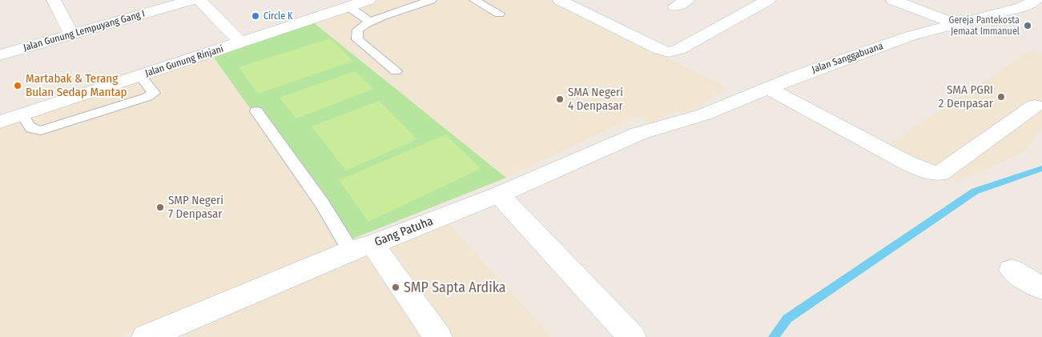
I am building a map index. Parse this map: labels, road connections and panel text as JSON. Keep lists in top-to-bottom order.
{
  "streets": {
    "street": [
      "Jalan Gunung Lempuyang Gang I",
      "Jalan Sanggabuana",
      "Jalan Gunung Rinjani",
      "Gang Patuha"
    ]
  },
  "crossings": [
    ["Jalan Sanggabuana", "Gang Patuha"]
  ],
  "places": [
    "Circle K",
    "Gereja Pantekosta Jemaat Immanuel",
    "Martabak & Terang Bulan Sedap Mantap",
    "SMA PGRI 2 Denpasar",
    "SMA Negeri 4 Denpasar",
    "SMP Negeri 7 Denpasar",
    "SMP Sapta Ardika"
  ]
}
